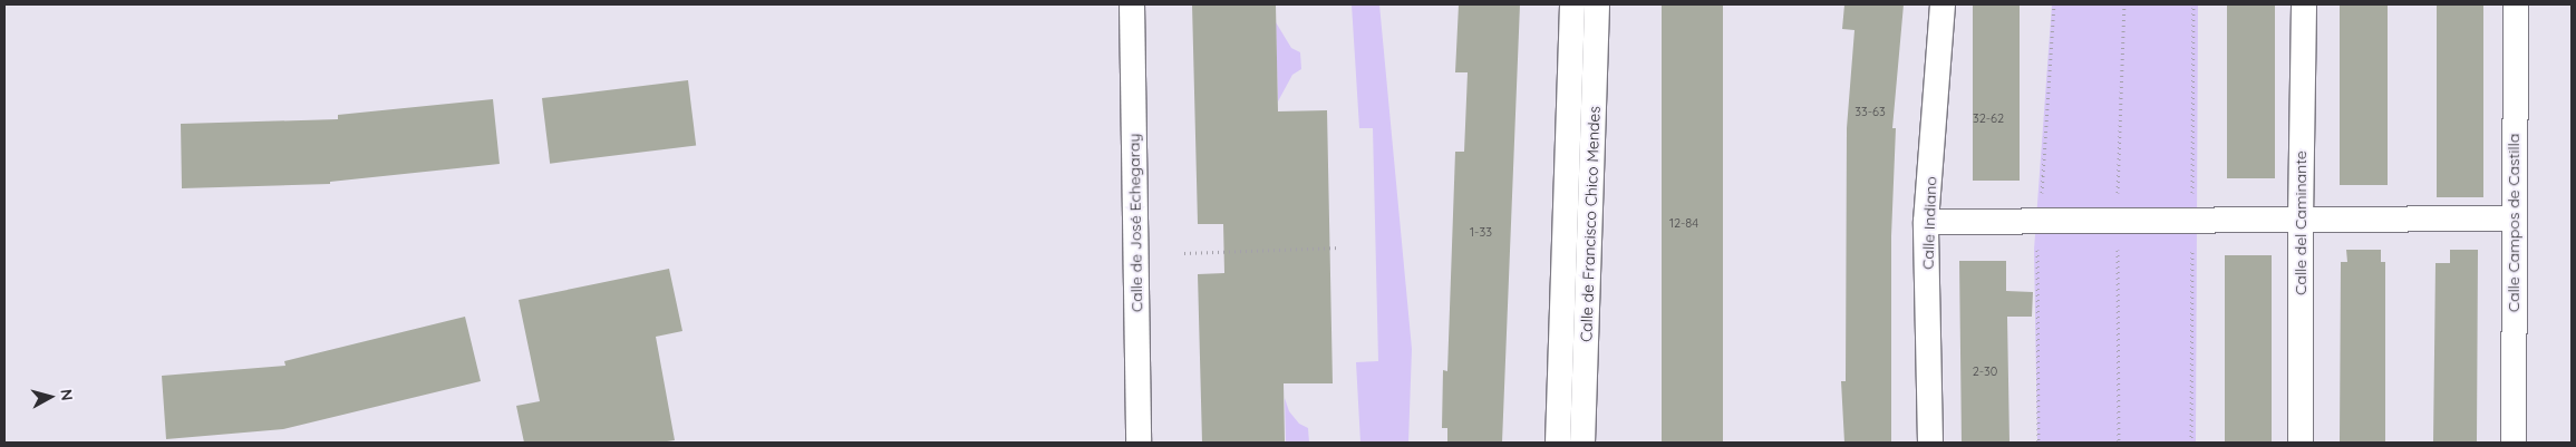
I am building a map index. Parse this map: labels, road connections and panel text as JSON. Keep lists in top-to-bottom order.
{
  "streets": {
    "street": [
      "Calle de José Echegaray",
      "Calle Indiano",
      "Calle del Caminante",
      "Calle Campos de Castilla",
      "Calle de Francisco Chico Mendes"
    ]
  },
  "house_numbers": [
    "33-63",
    "32-62",
    "12-84",
    "1-33",
    "2-30"
  ],
  "north": "right"
}
